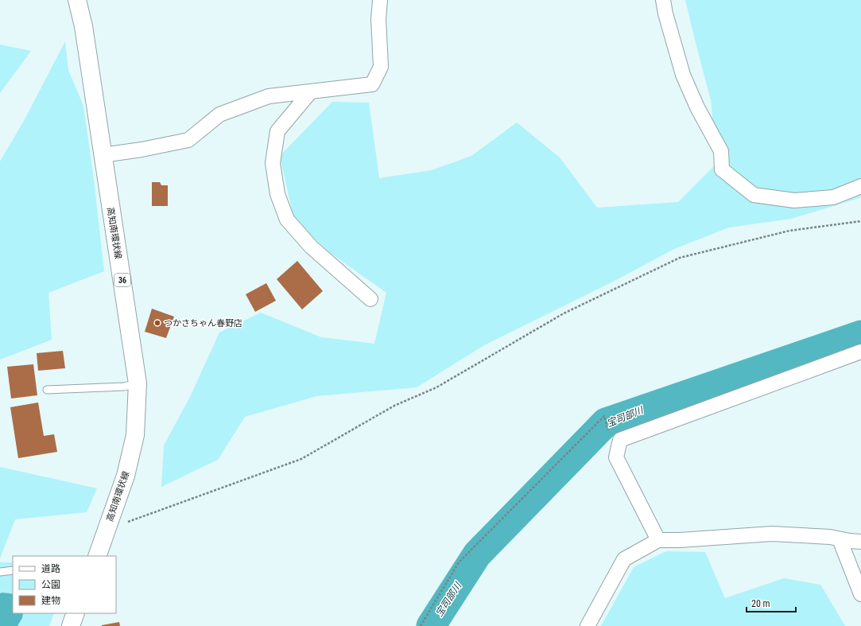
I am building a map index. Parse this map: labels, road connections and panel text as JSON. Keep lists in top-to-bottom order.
{
  "streets": {
    "main road": ["高知南環状線", "36"]
  },
  "water": ["宝司部川"],
  "places": ["つかさちゃん春野店"],
  "legend": ["道路", "公園", "建物"],
  "scale_bar": "20 m"
}
